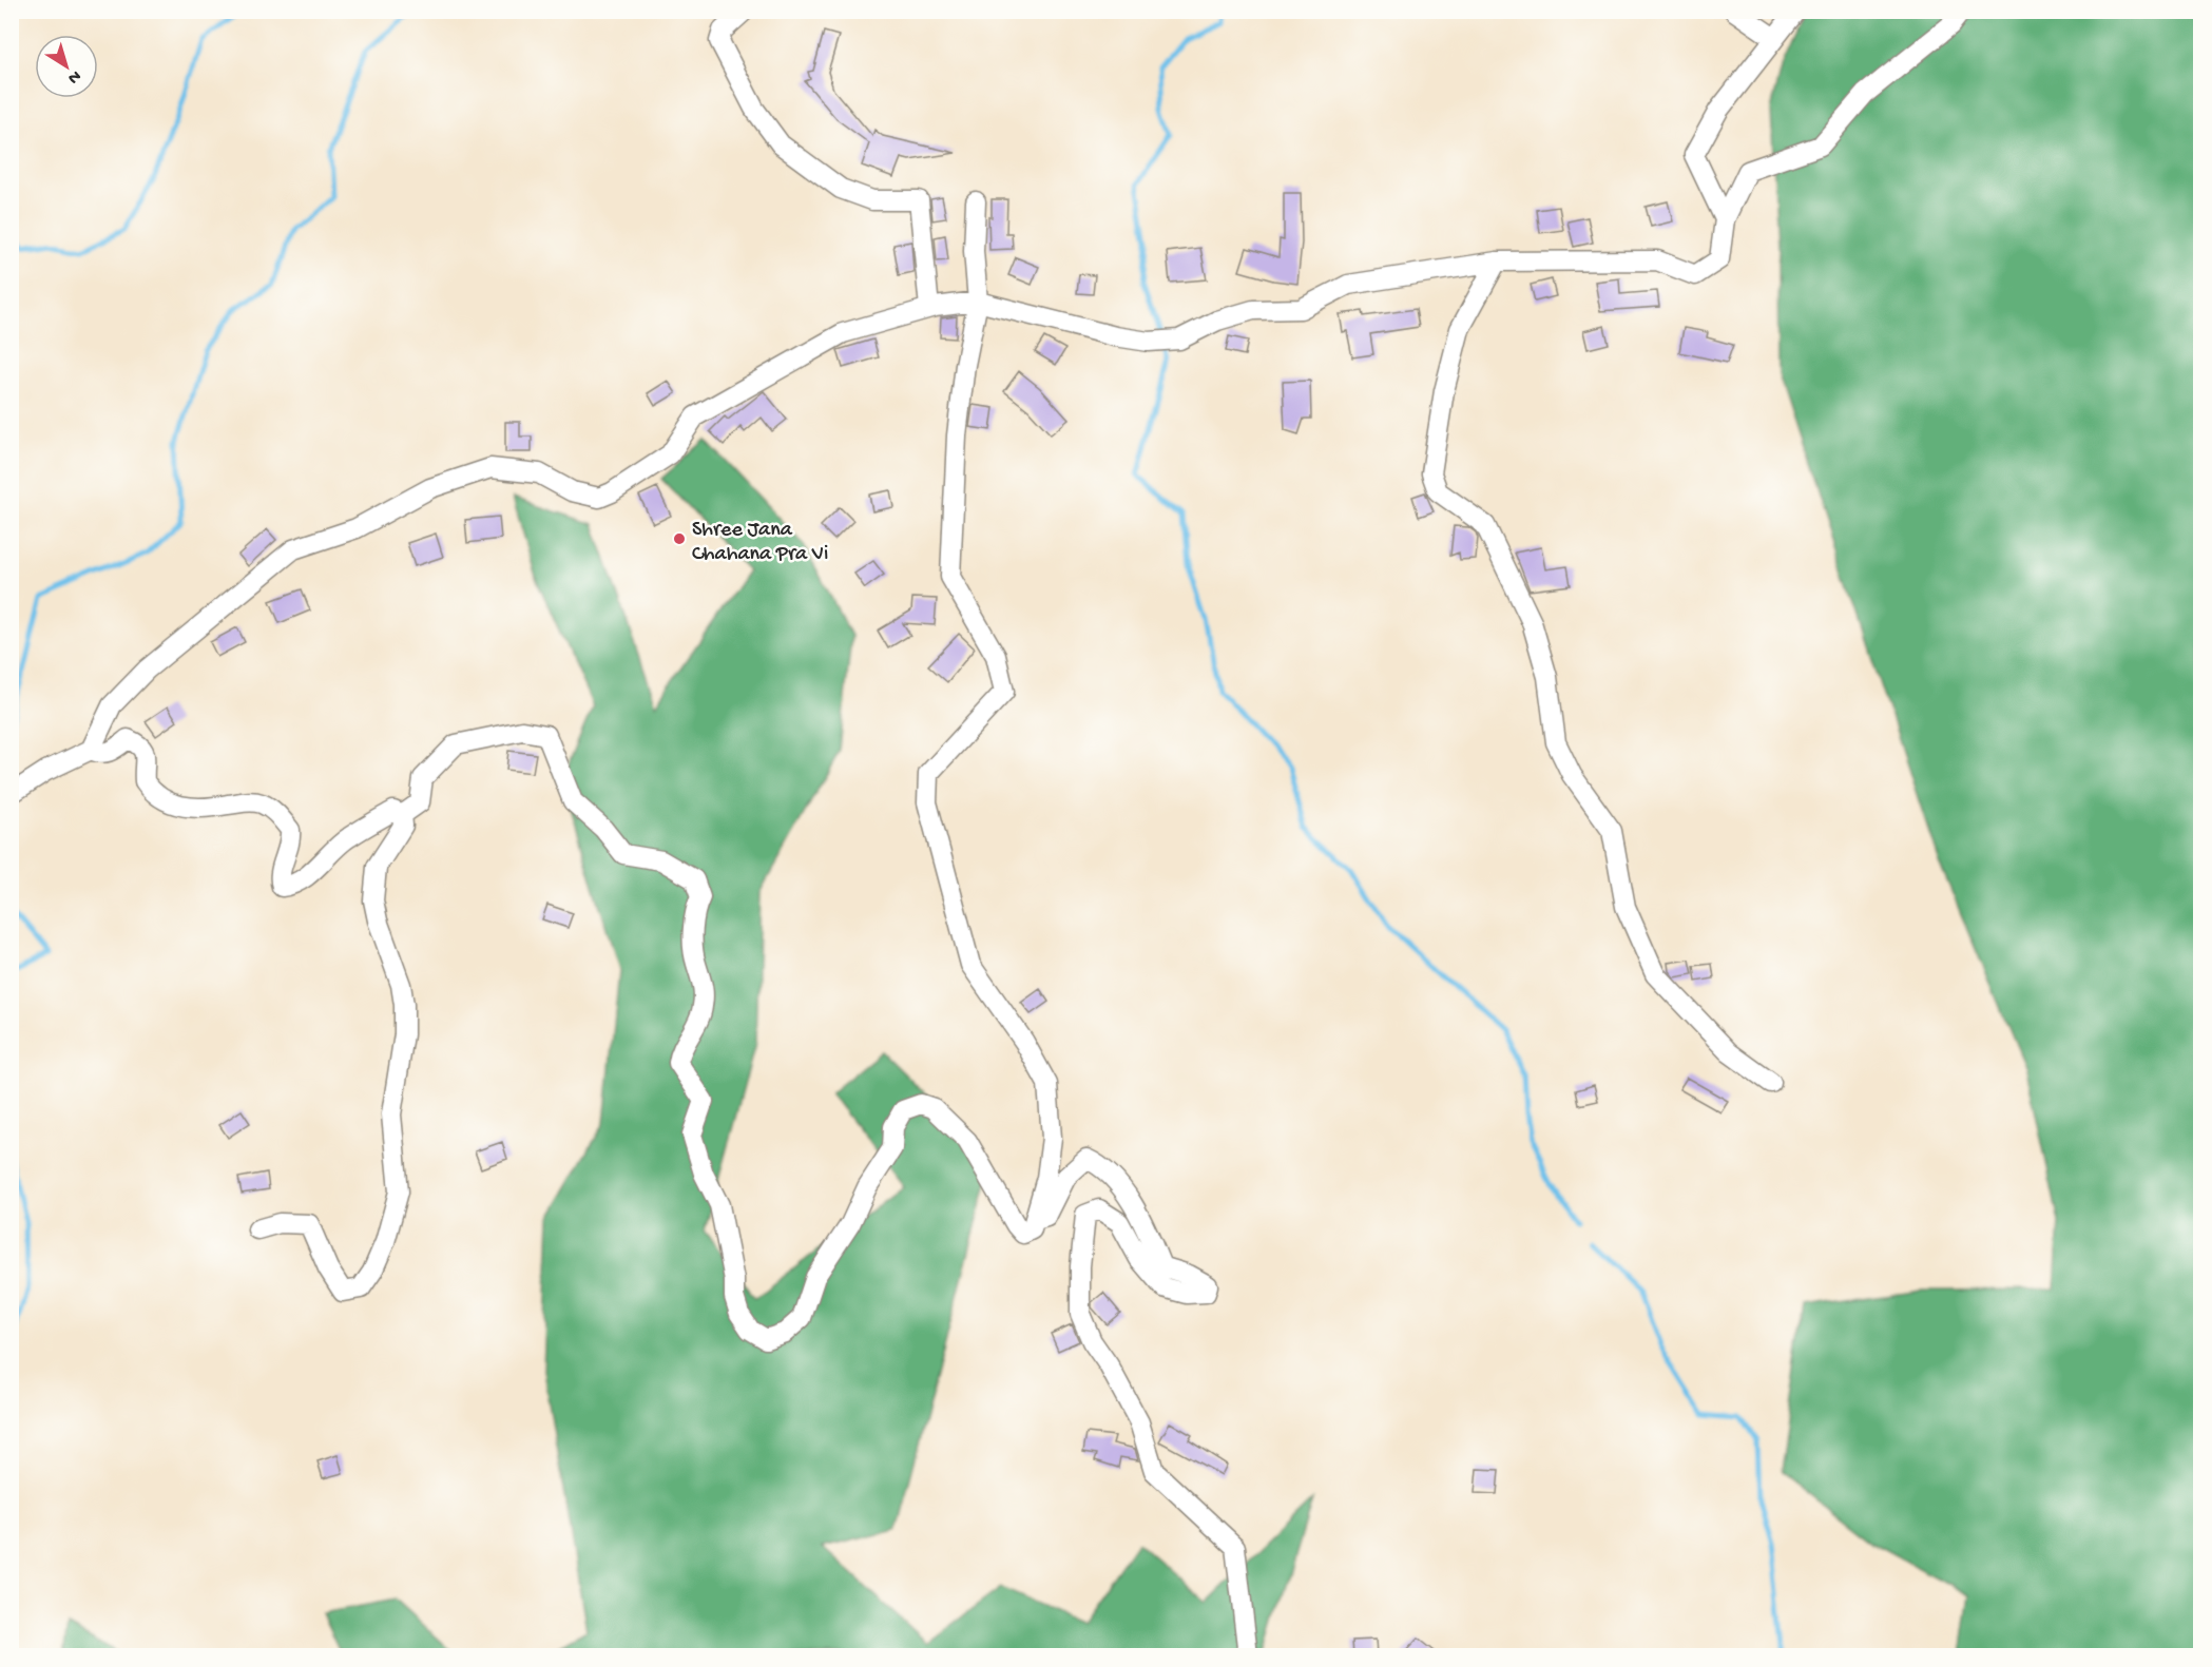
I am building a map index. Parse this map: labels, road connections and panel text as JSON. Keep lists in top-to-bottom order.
{
  "places": ["Shree Jana Chahana Pra Vi"],
  "north": "bottom right"
}
